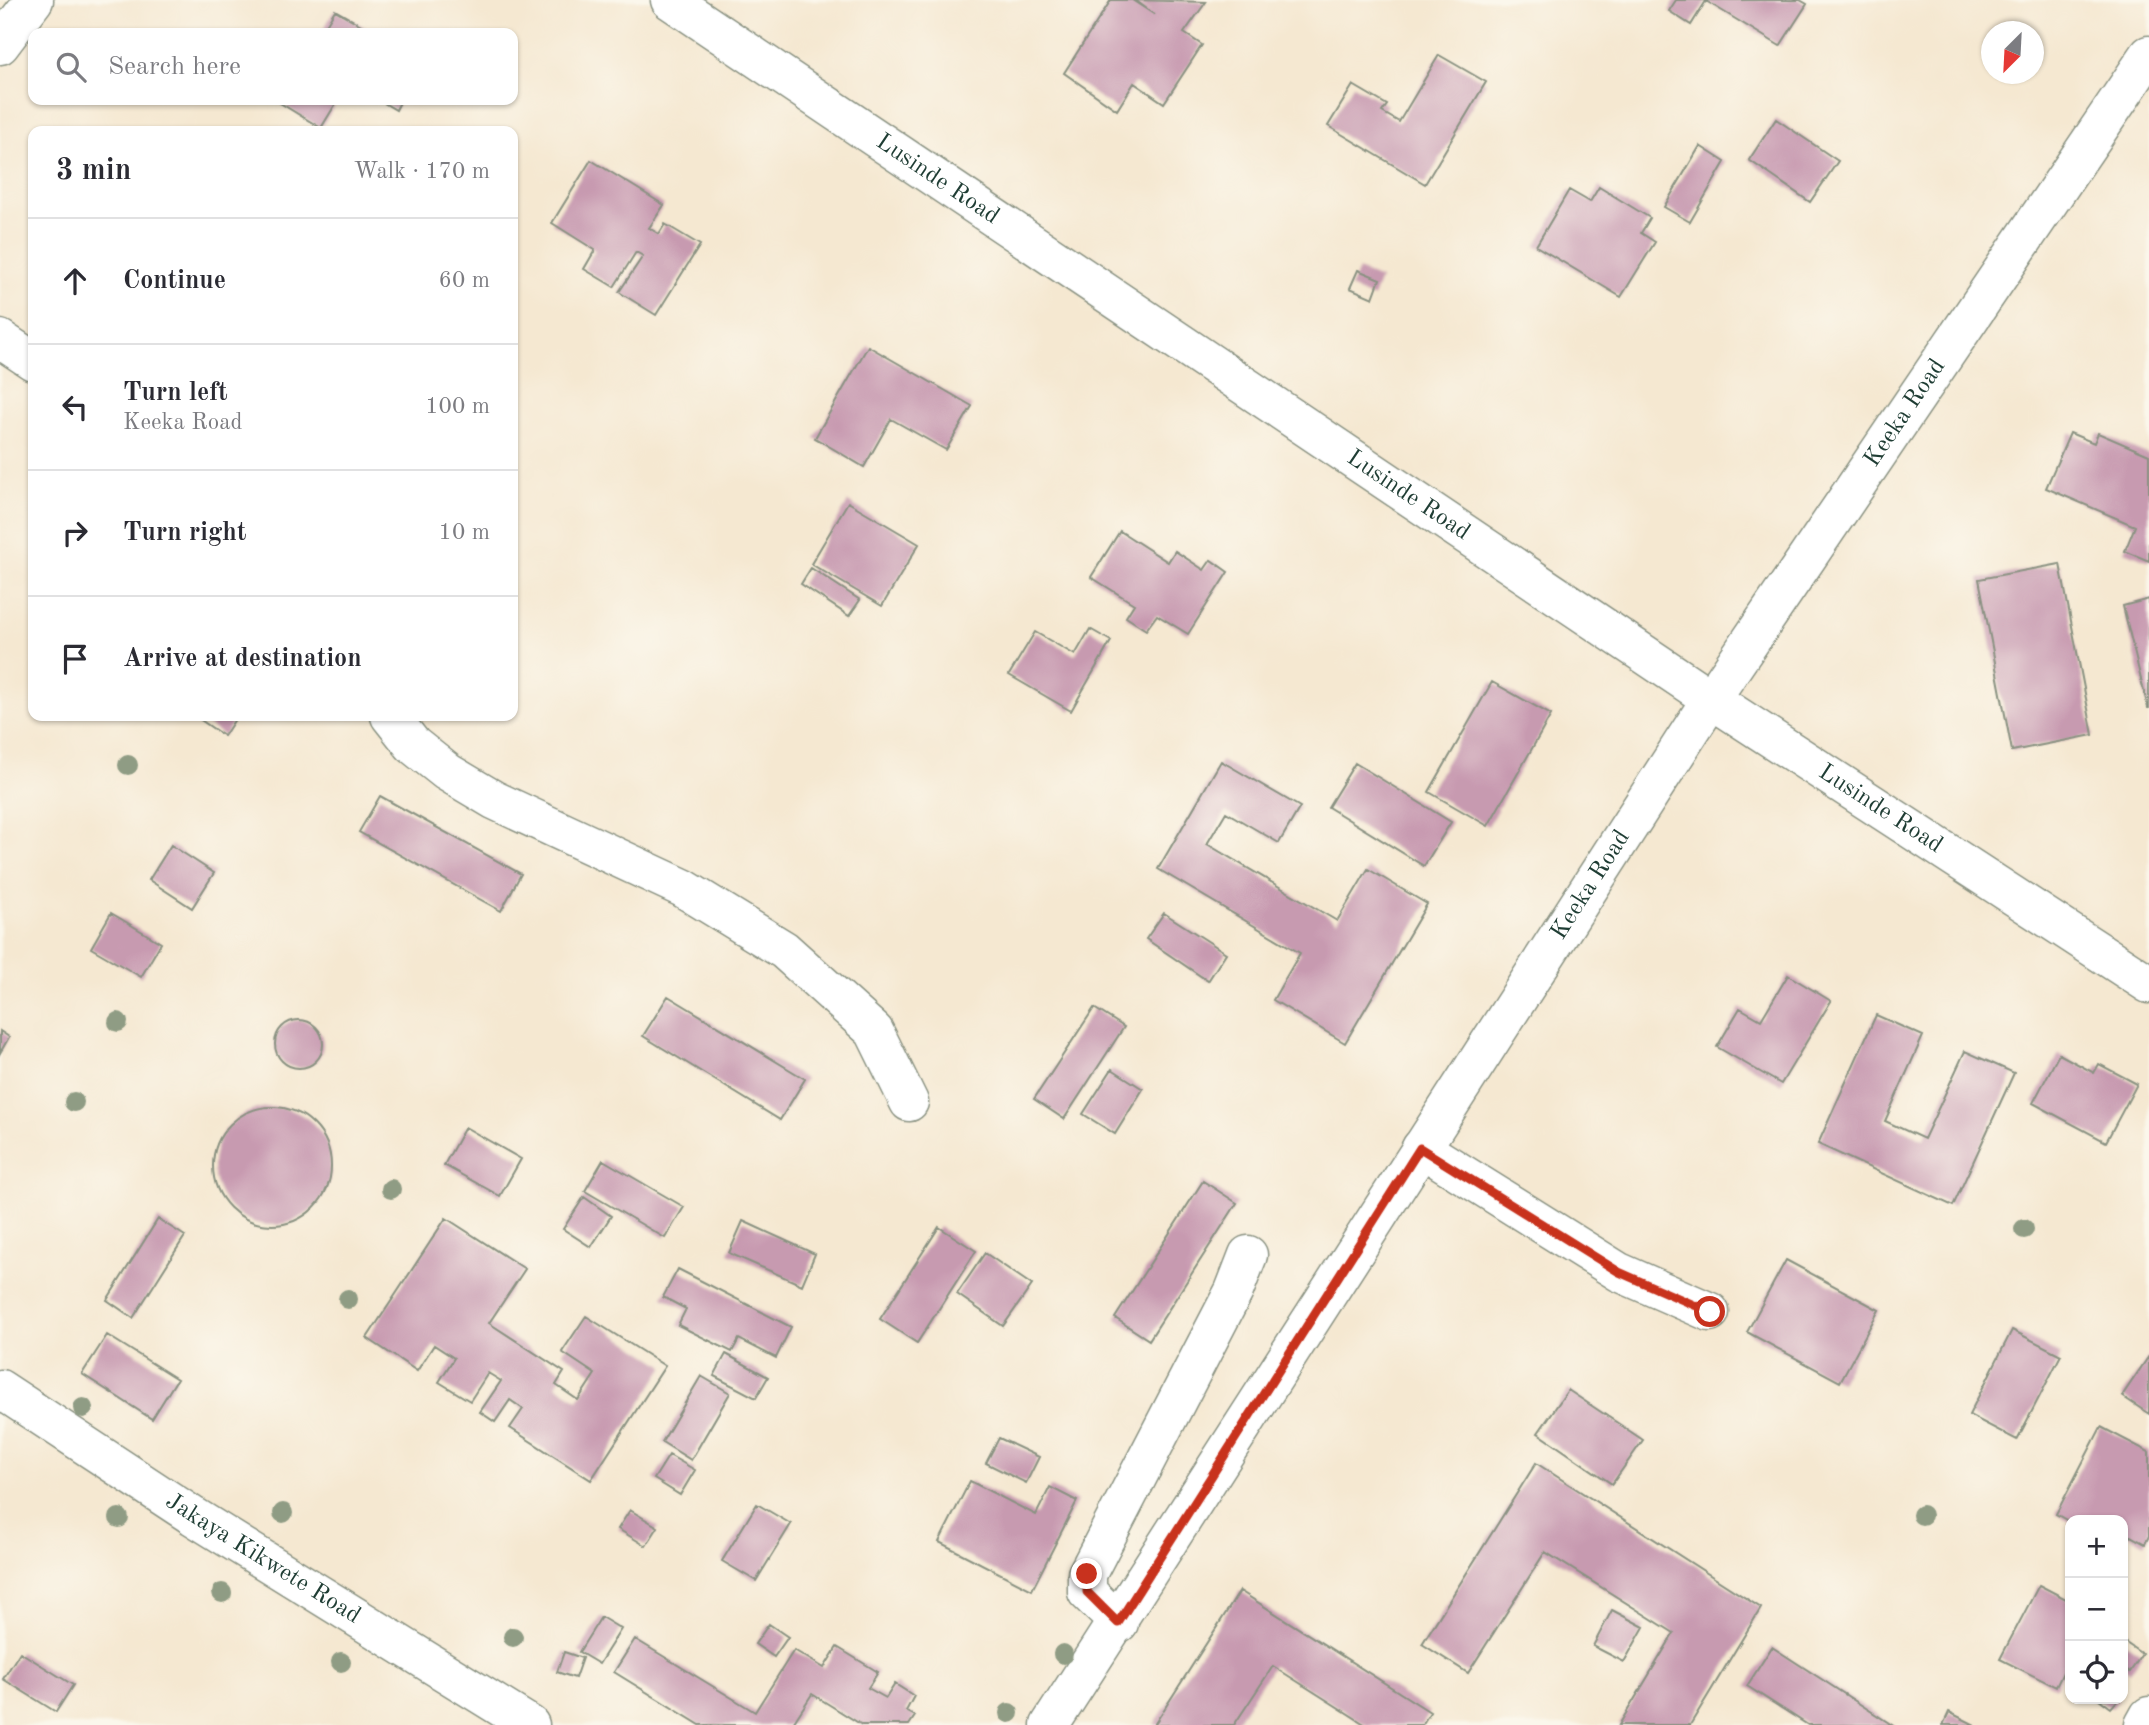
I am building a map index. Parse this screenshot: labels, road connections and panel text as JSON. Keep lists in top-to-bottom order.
{
  "streets": {
    "street": ["Lusinde Road", "Keeka Road", "Jakaya Kikwete Road"]
  },
  "crossings": [
    ["Lusinde Road", "Keeka Road"]
  ],
  "north": "bottom left",
  "page": {
    "search": "Search here",
    "heading": ["3 min", "Walk · 170 m"],
    "list": [
      ["Continue", "60 m"],
      ["Turn left", "Keeka Road", "100 m"],
      ["Turn right", "10 m"],
      "Arrive at destination"
    ],
    "map_buttons": ["+", "−"]
  }
}
